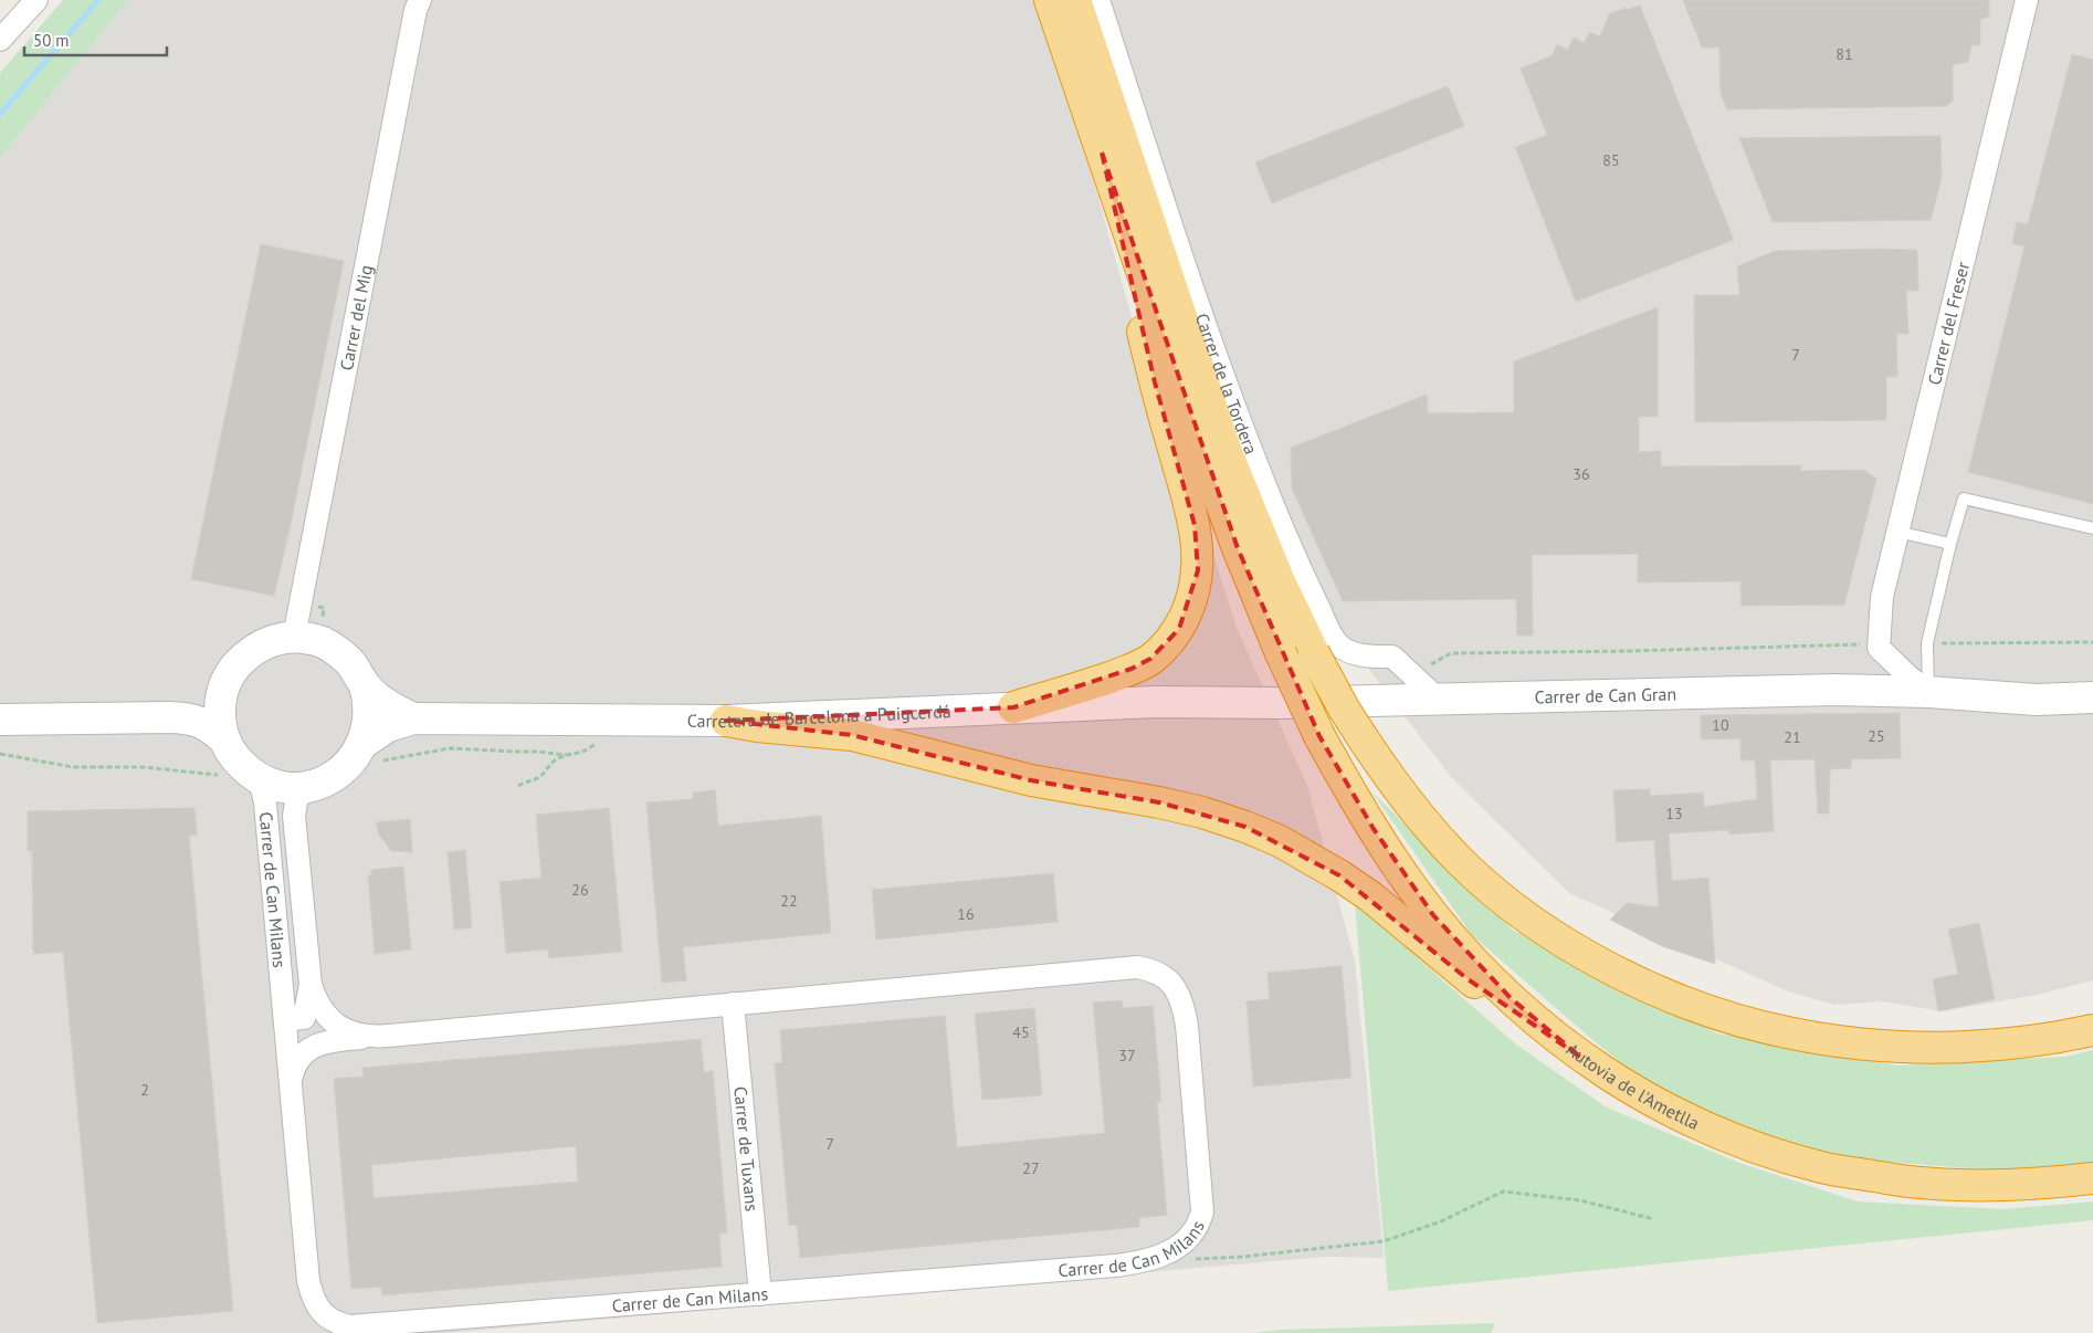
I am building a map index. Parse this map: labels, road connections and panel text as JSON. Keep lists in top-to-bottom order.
{
  "streets": {
    "highway": ["Autovia de l'Ametlla"],
    "main road": ["Carrer de Can Gran", "Carretera de Barcelona a Puigcerdá"],
    "street": [
      "Carrer del Mig",
      "Carrer del Freser",
      "Carrer de la Tordera",
      "Carrer de Can Milans",
      "Carrer de Tuxans"
    ]
  },
  "crossings": [
    ["Carrer del Mig", "Carretera de Barcelona a Puigcerdá"],
    ["Carrer del Mig", "Carrer de Can Milans"],
    ["Carrer del Freser", "Carrer de Can Gran"],
    ["Carrer de la Tordera", "Carrer de Can Gran"],
    ["Carrer de Can Gran", "Carretera de Barcelona a Puigcerdá"],
    ["Carretera de Barcelona a Puigcerdá", "Carrer de Can Milans"],
    ["Carrer de Can Milans", "Carrer de Tuxans"]
  ],
  "house_numbers": [
    "81",
    "85",
    "7",
    "36",
    "10",
    "25",
    "21",
    "13",
    "26",
    "22",
    "16",
    "45",
    "37",
    "2",
    "7",
    "27"
  ],
  "scale_bar": "50 m"
}
